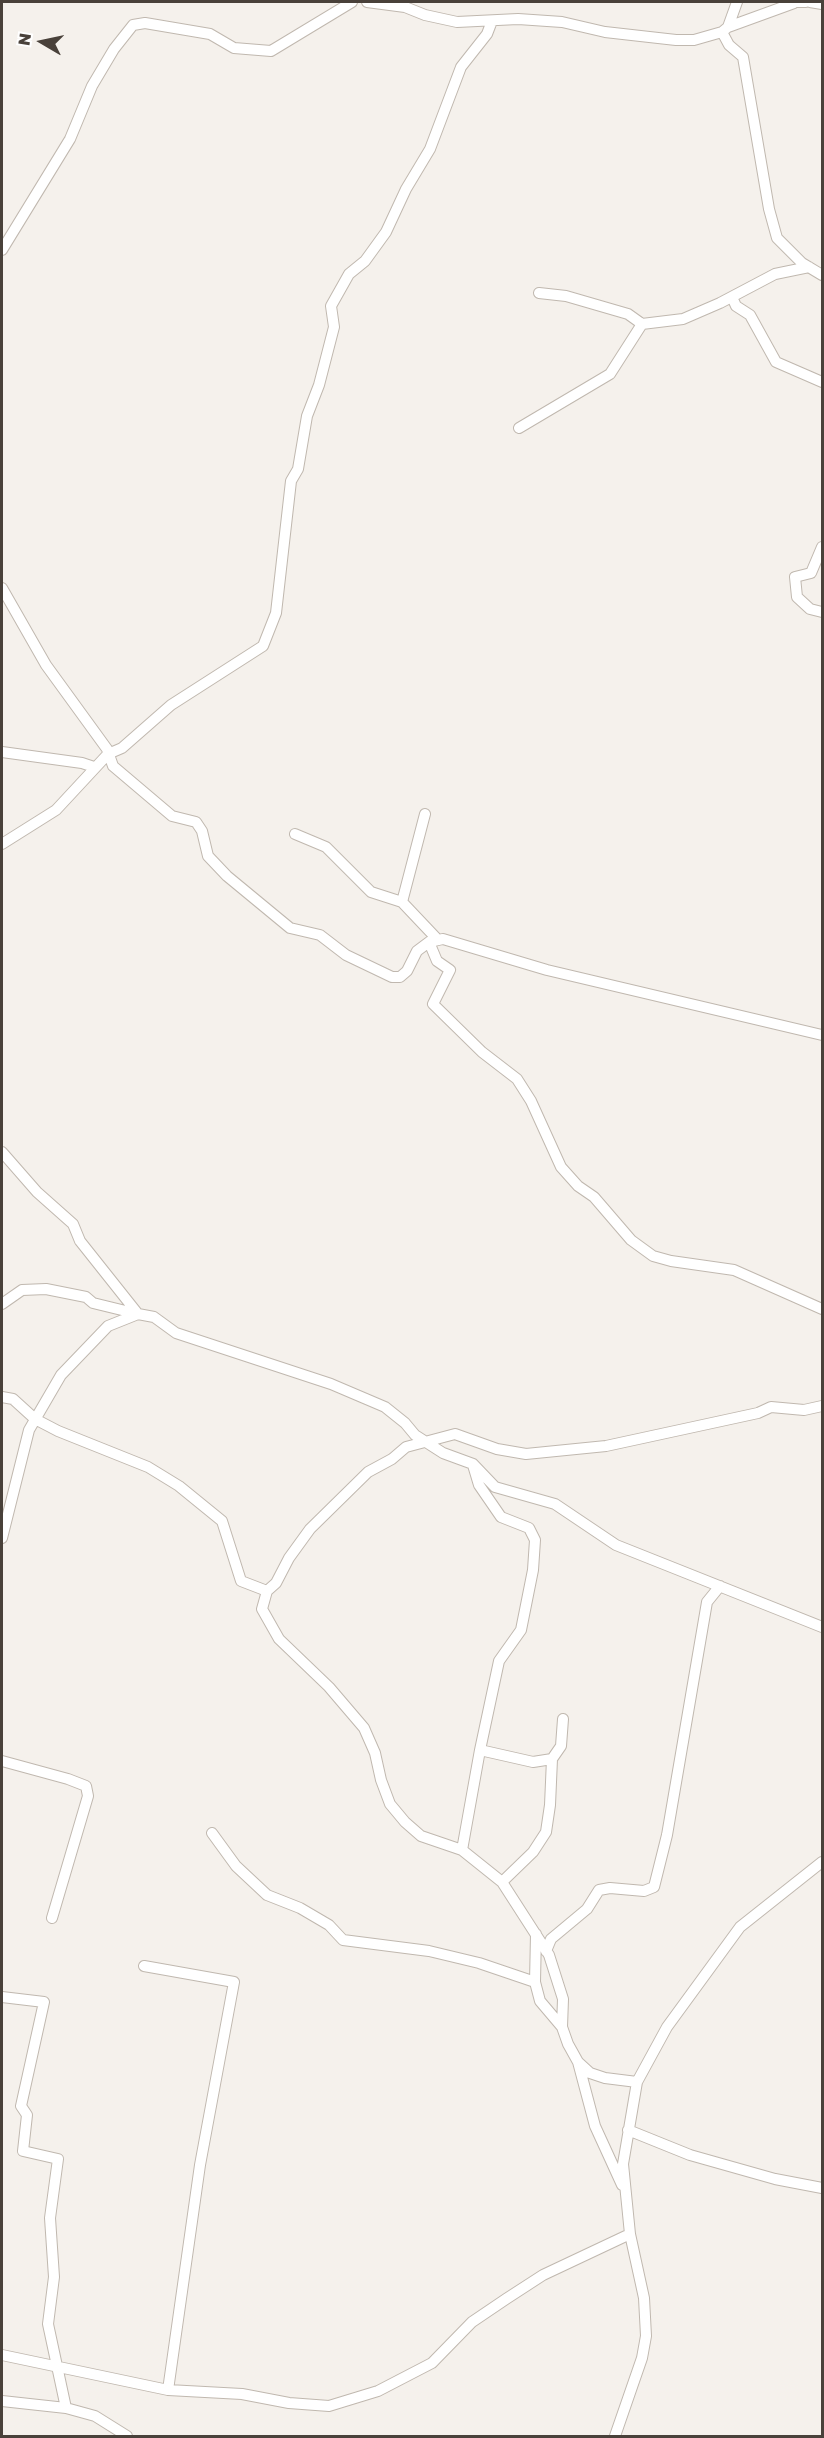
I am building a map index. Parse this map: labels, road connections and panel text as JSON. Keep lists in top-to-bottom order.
{
  "north": "left"
}
